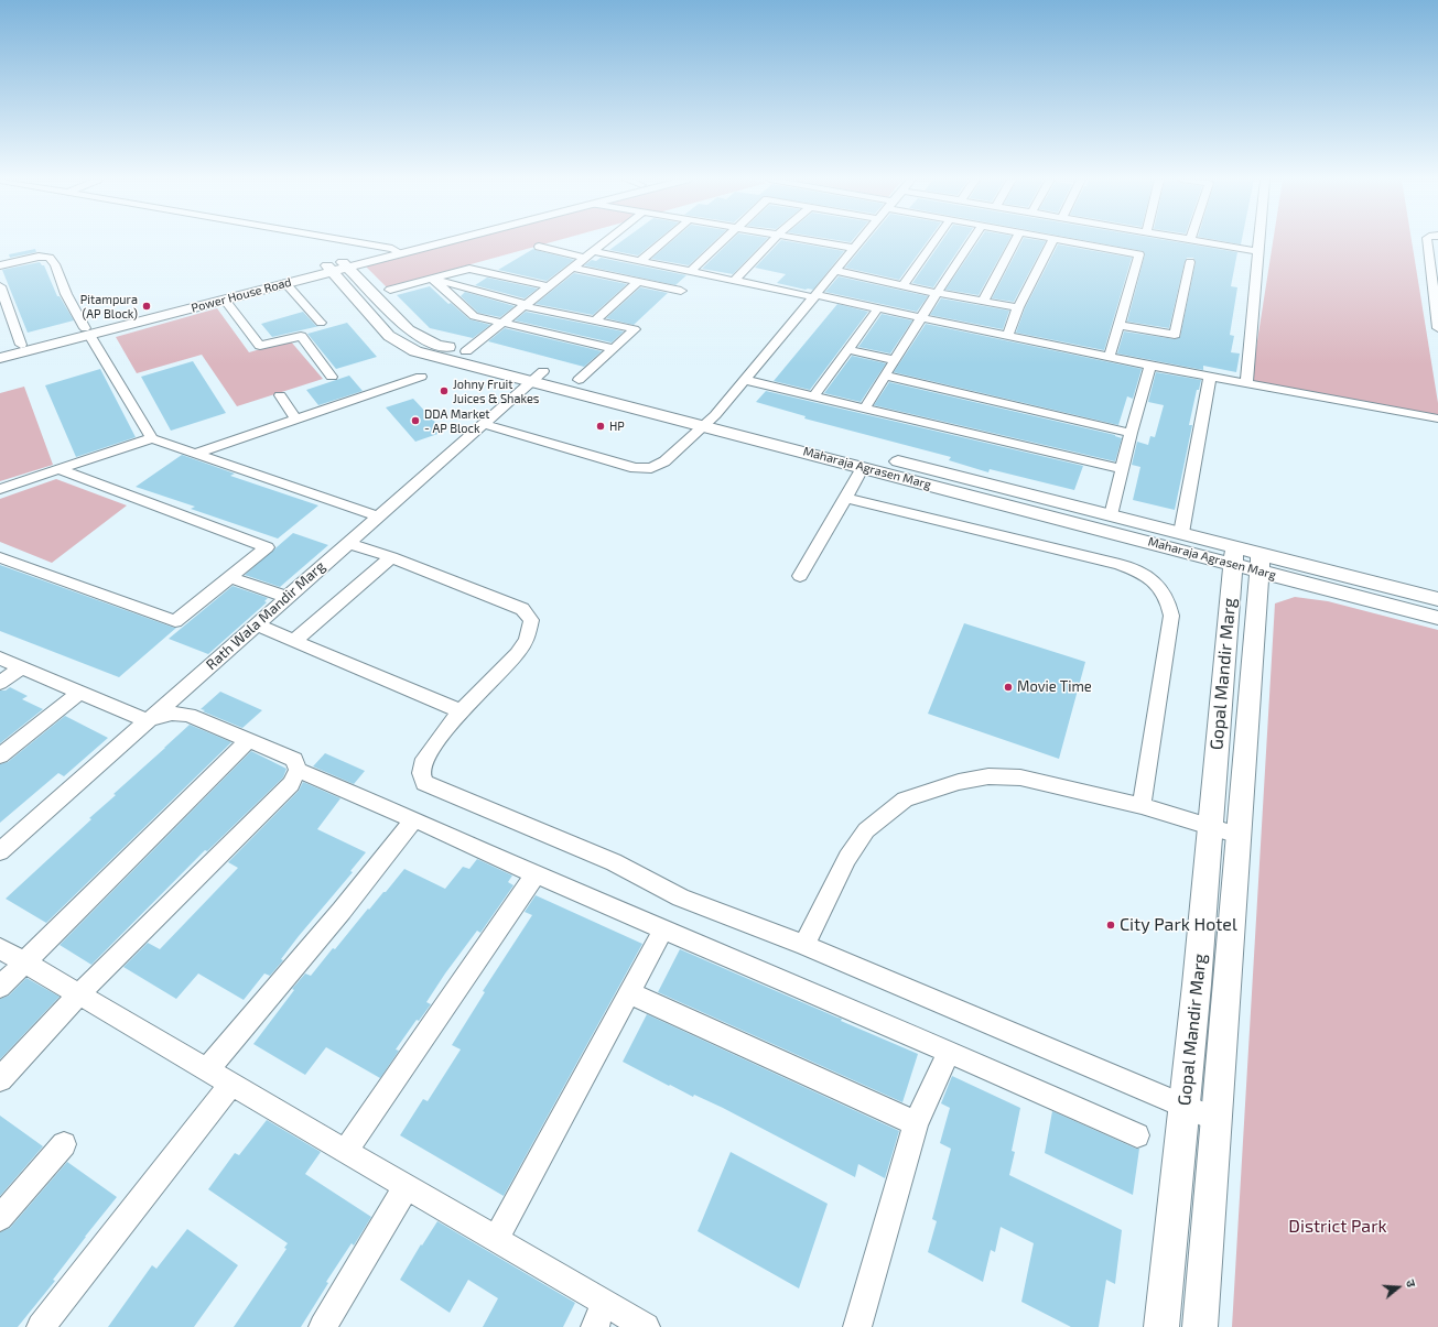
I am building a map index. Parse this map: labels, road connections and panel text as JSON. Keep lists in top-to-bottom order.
{
  "streets": {
    "street": [
      "Power House Road",
      "Maharaja Agrasen Marg",
      "Rath Wala Mandir Marg",
      "Gopal Mandir Marg"
    ]
  },
  "crossings": [
    ["Power House Road", "Maharaja Agrasen Marg"],
    ["Maharaja Agrasen Marg", "Rath Wala Mandir Marg"],
    ["Maharaja Agrasen Marg", "Gopal Mandir Marg"]
  ],
  "parks": ["District Park"],
  "places": [
    "Pitampura (AP Block)",
    "Johny Fruit Juices & Shakes",
    "DDA Market - AP Block",
    "HP",
    "Movie Time",
    "City Park Hotel"
  ],
  "north": "right"
}
